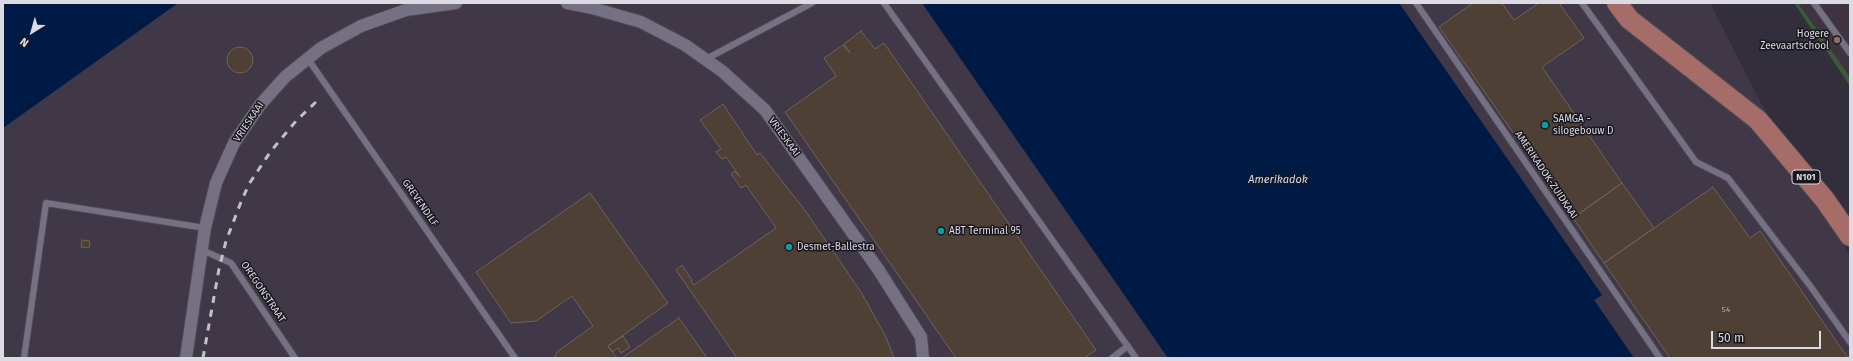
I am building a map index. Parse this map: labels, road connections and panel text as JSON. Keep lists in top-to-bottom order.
{
  "streets": {
    "main road": ["N101"],
    "street": ["VRIESKAAI"],
    "lane": ["AMERIKADOK-ZUIDKAAI", "GREVENDILF", "OREGONSTRAAT"]
  },
  "crossings": [
    ["VRIESKAAI", "GREVENDILF"],
    ["VRIESKAAI", "OREGONSTRAAT"]
  ],
  "water": ["Amerikadok"],
  "places": [
    "Hogere Zeevaartschool",
    "SAMGA - silogebouw D",
    "ABT Terminal 95",
    "Desmet-Ballestra"
  ],
  "house_numbers": ["54"],
  "scale_bar": "50 m",
  "north": "bottom left"
}
